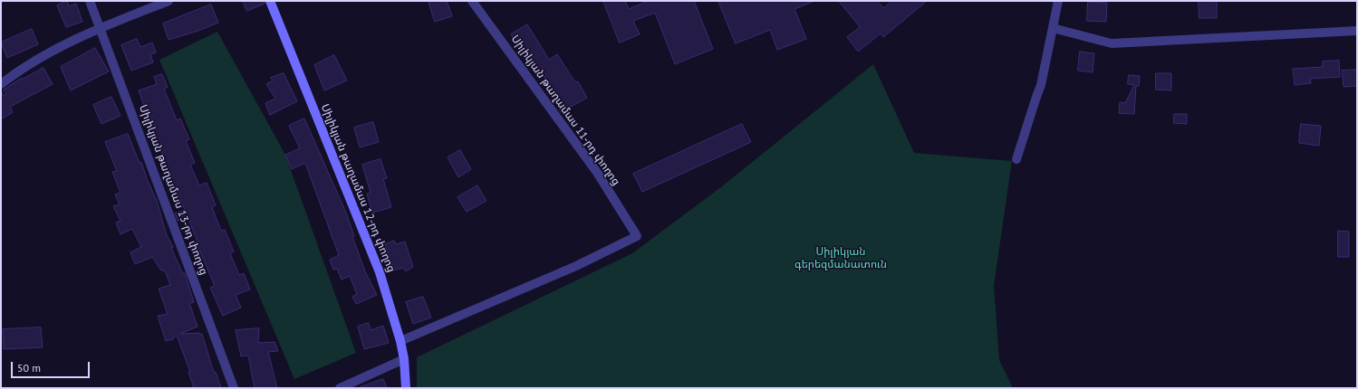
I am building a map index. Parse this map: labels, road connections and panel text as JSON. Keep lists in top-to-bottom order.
{
  "streets": {
    "main road": ["Սիլիկյան թաղամաս 12-րդ փողոց"],
    "street": ["Սիլիկյան թաղամաս 11-րդ փողոց", "Սիլիկյան թաղամաս 13-րդ փողոց"]
  },
  "crossings": [
    ["Սիլիկյան թաղամաս 11-րդ փողոց", "Սիլիկյան թաղամաս 12-րդ փողոց"]
  ],
  "parks": ["Սիլիկյան գերեզմանատուն"],
  "scale_bar": "50 m"
}
